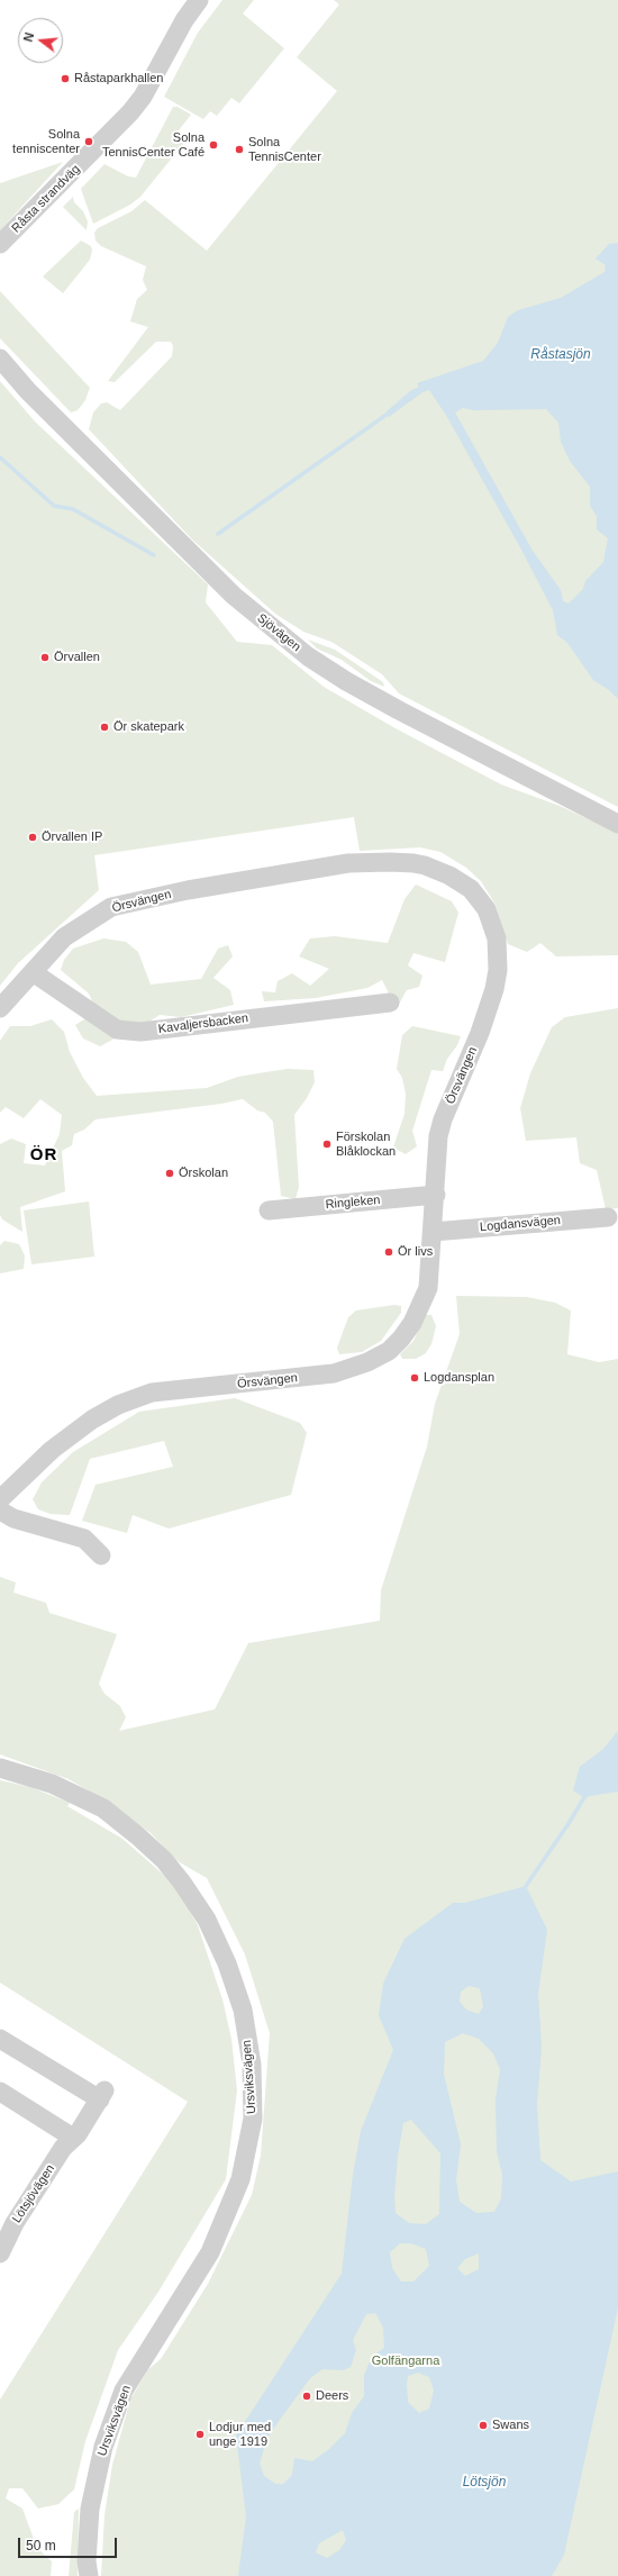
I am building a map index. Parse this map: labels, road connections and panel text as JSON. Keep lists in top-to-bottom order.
{
  "streets": {
    "street": [
      "Råsta strandväg",
      "Sjövägen",
      "Örsvängen",
      "Kavaljersbacken",
      "Ringleken",
      "Logdansvägen",
      "Ursviksvägen",
      "Lötsjövägen"
    ]
  },
  "crossings": [
    ["Örsvängen", "Kavaljersbacken"],
    ["Örsvängen", "Ringleken"],
    ["Örsvängen", "Logdansvägen"]
  ],
  "districts": ["ÖR"],
  "water": ["Råstasjön", "Lötsjön"],
  "parks": ["Golfängarna"],
  "places": [
    "Råstaparkhallen",
    "Solna tenniscenter",
    "Solna TennisCenter Café",
    "Solna TennisCenter",
    "Örvallen",
    "Ör skatepark",
    "Örvallen IP",
    "Förskolan Blåklockan",
    "Örskolan",
    "Ör livs",
    "Logdansplan",
    "Deers",
    "Swans",
    "Lodjur med unge 1919"
  ],
  "scale_bar": "50 m",
  "north": "left"
}
